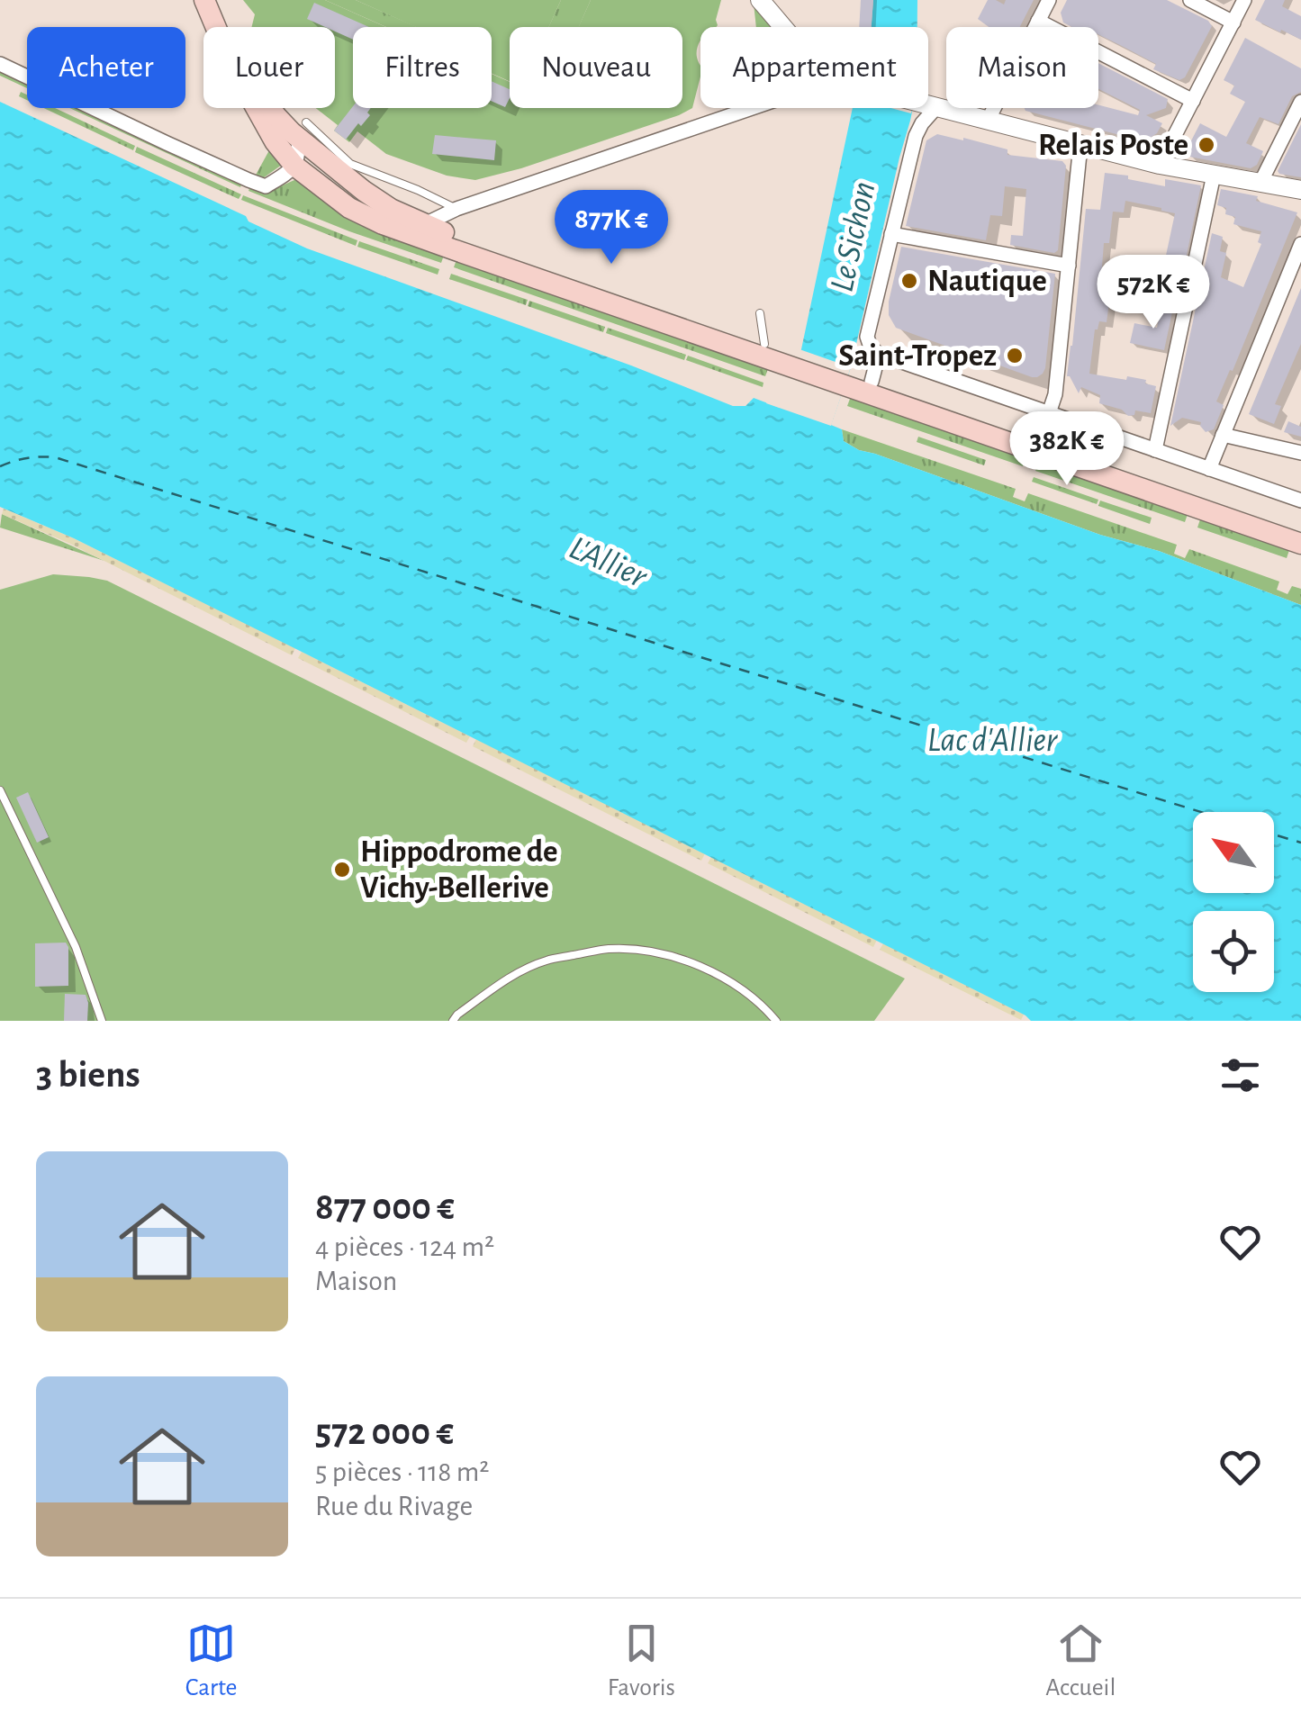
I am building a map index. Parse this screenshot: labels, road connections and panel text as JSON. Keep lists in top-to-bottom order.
{
  "water": ["Le Sichon", "L'Allier", "Lac d'Allier"],
  "places": [
    "Relais Poste",
    "Nautique",
    "Saint-Tropez",
    "Hippodrome de Vichy-Bellerive"
  ],
  "north": "top left",
  "page": {
    "chip": [
      "Acheter",
      "Louer",
      "Filtres",
      "Nouveau",
      "Appartement",
      "Maison"
    ],
    "price": ["877K €", "572K €", "382K €"],
    "heading": "3 biens",
    "list": [
      {
        "name": "877 000 €",
        "note": "4 pièces · 124 m² · Maison"
      },
      {
        "name": "572 000 €",
        "note": "5 pièces · 118 m² · Rue du Rivage"
      }
    ],
    "tabs": ["Carte", "Favoris", "Accueil"]
  }
}
